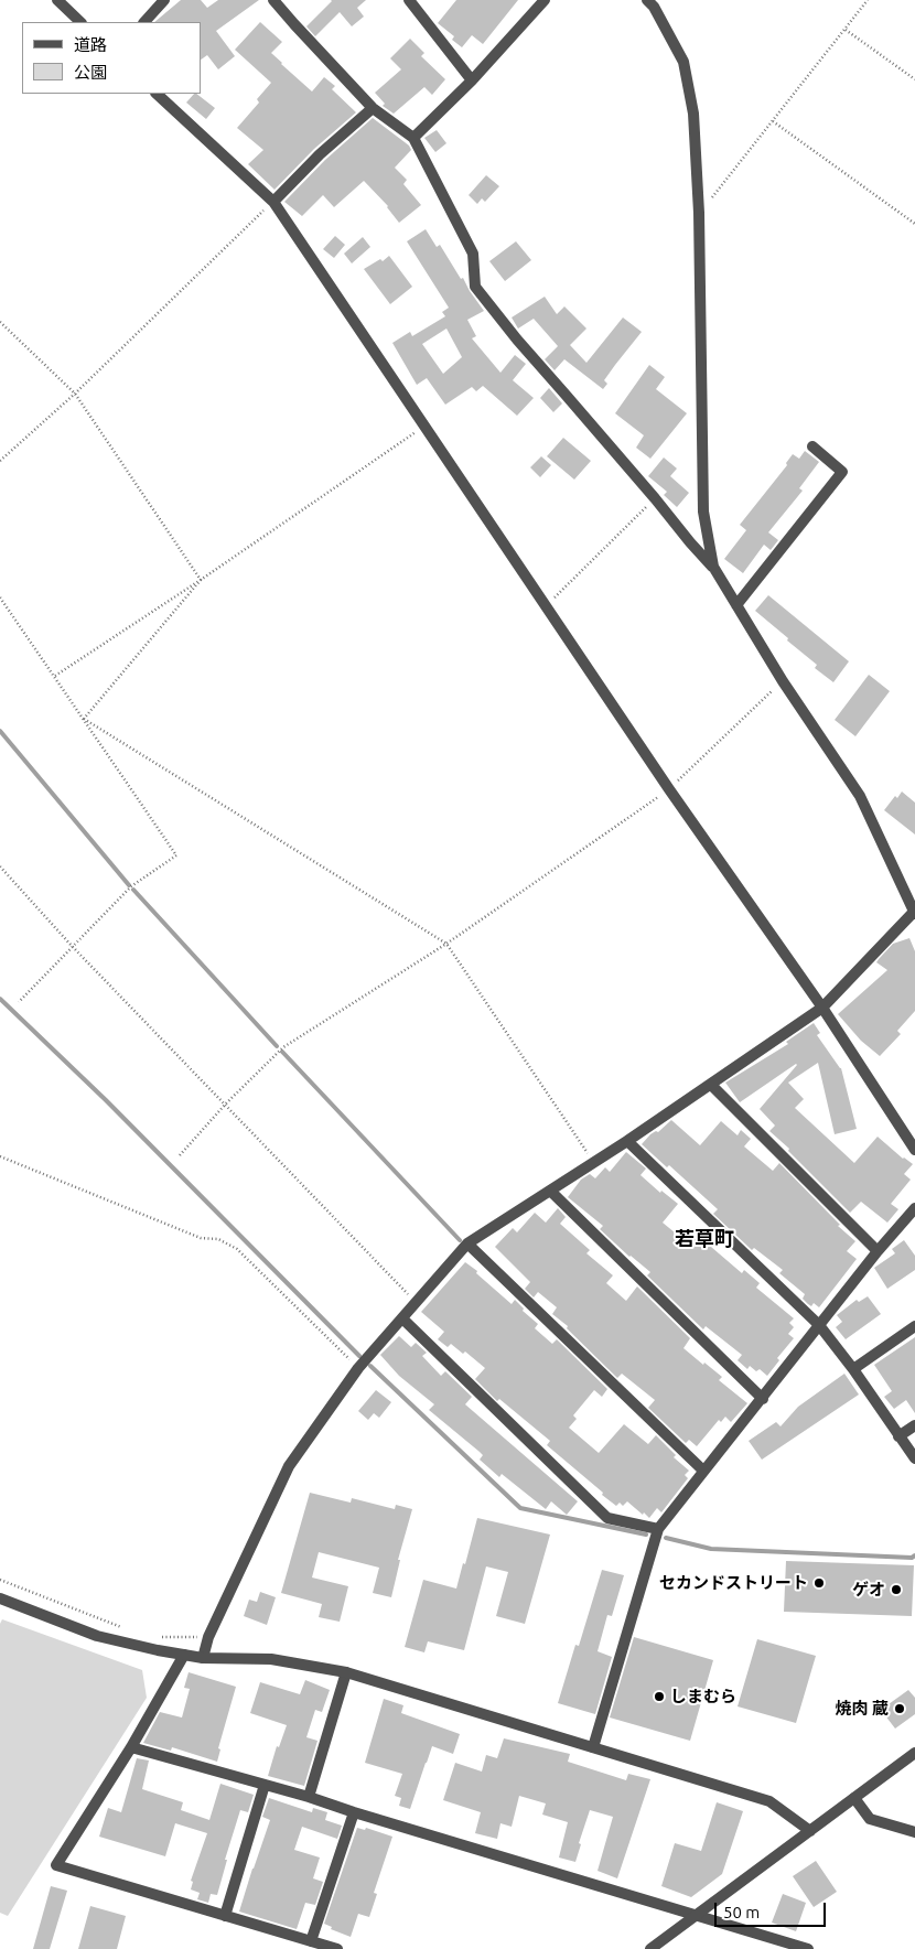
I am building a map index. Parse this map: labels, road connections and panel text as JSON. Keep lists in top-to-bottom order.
{
  "districts": ["若草町"],
  "places": [
    "セカンドストリート",
    "ゲオ",
    "しまむら",
    "焼肉 蔵"
  ],
  "legend": ["道路", "公園"],
  "scale_bar": "50 m"
}
